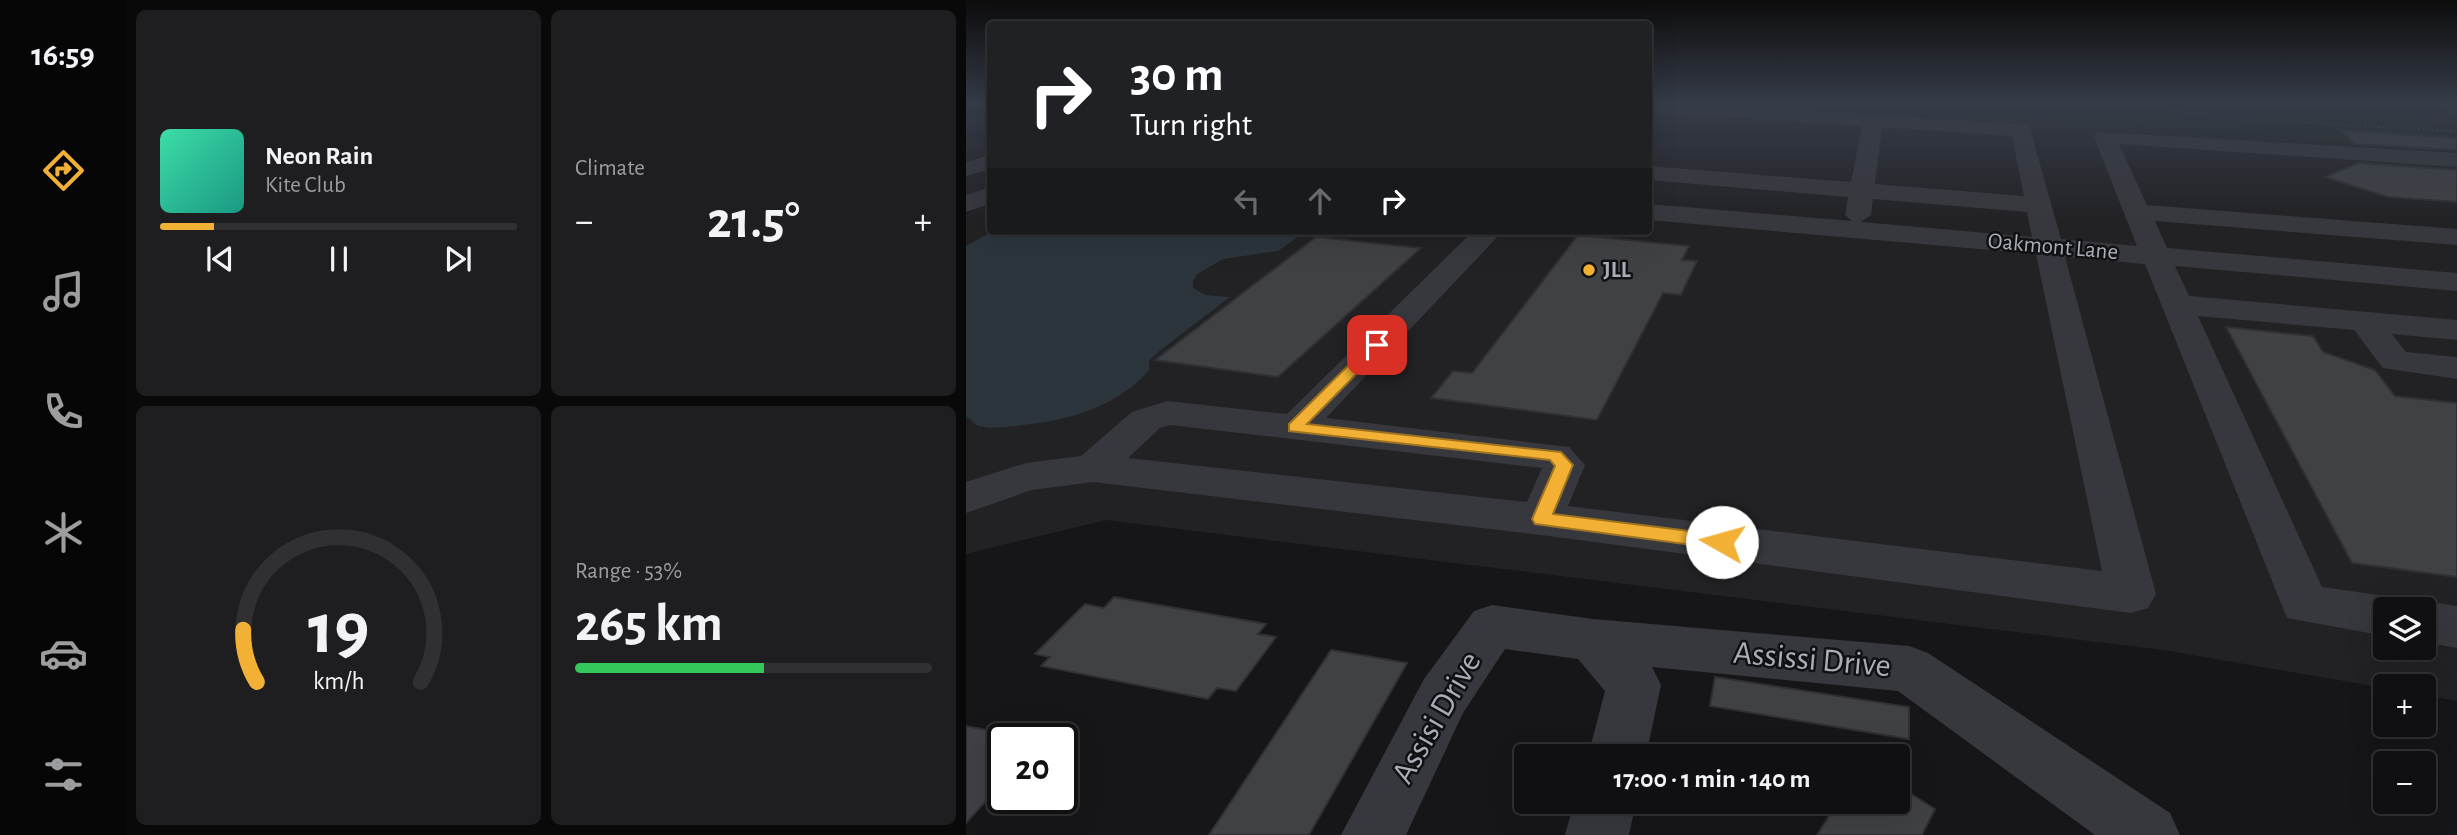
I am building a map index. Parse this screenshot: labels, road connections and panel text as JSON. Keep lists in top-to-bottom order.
{
  "streets": {
    "street": ["Oakmont Lane", "Assissi Drive", "Assisi Drive"]
  },
  "crossings": [
    ["Assissi Drive", "Assisi Drive"]
  ],
  "places": ["JLL"],
  "page": {
    "tabs": "16:59",
    "tile": [
      "Climate",
      ["Range · 53%", "265 km"]
    ],
    "turn": ["30 m", "Turn right"],
    "song": ["Neon Rain", "Kite Club"],
    "heat": ["−", "21.5°", "+"],
    "map_buttons": ["+", "−"],
    "limit": "20",
    "trip": "17:00 · 1 min · 140 m",
    "gauge": ["19", "km/h"]
  }
}
